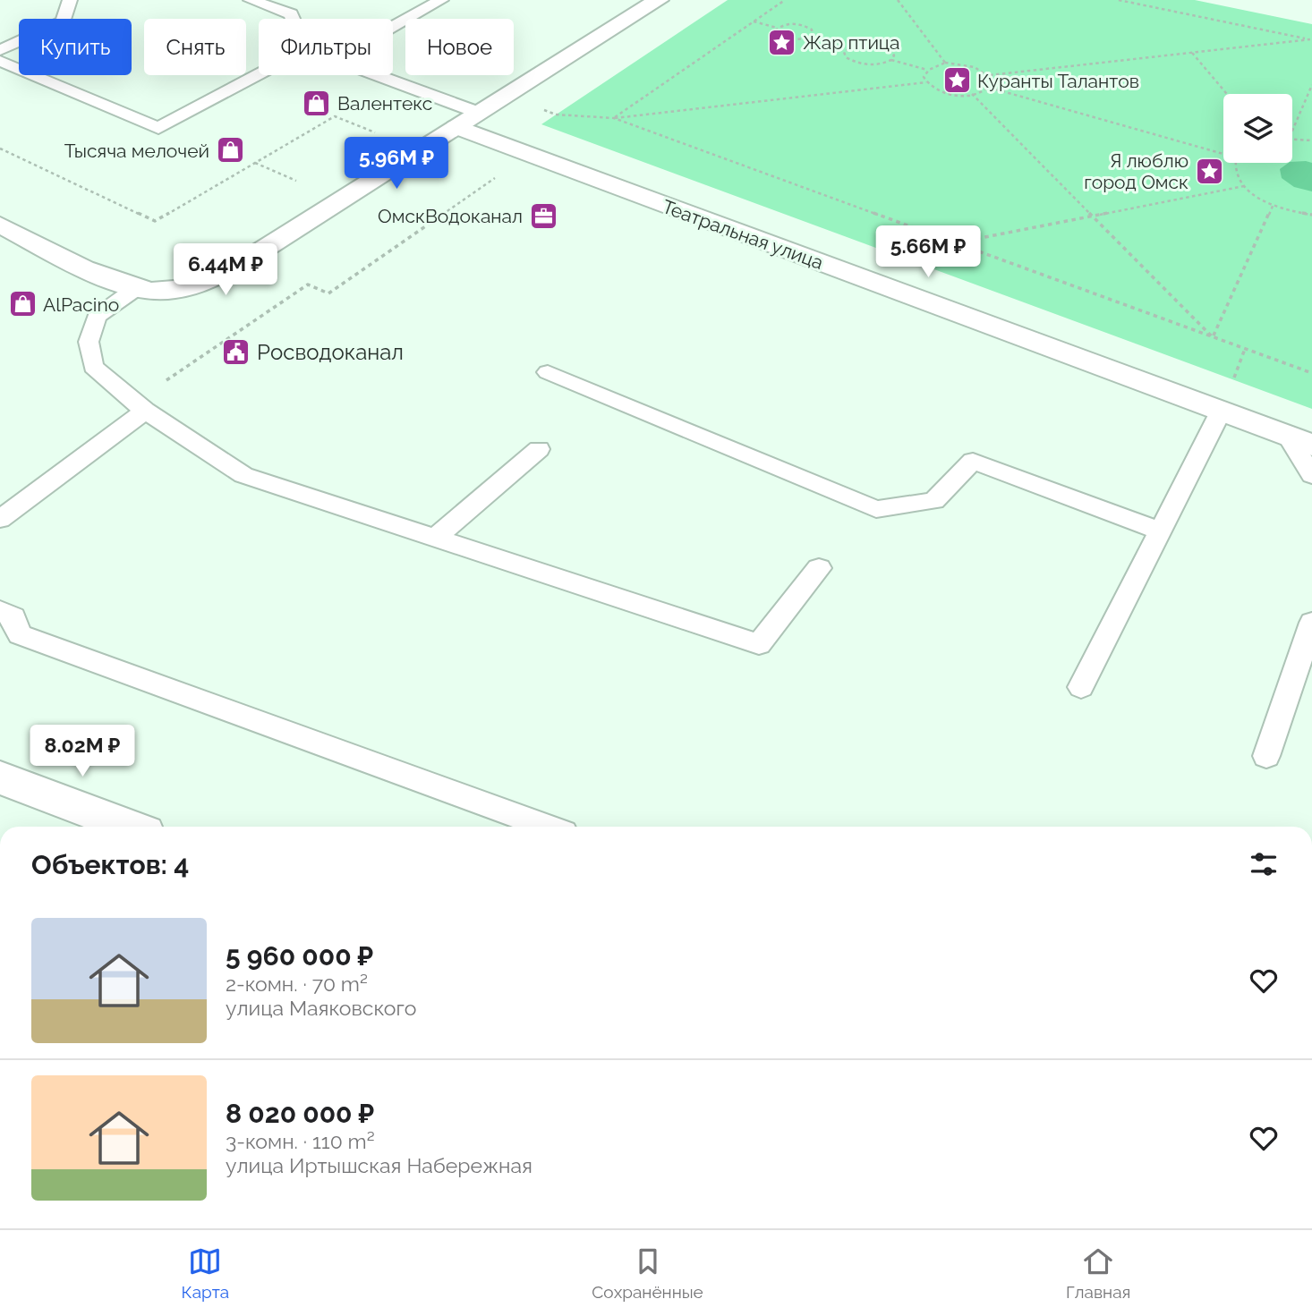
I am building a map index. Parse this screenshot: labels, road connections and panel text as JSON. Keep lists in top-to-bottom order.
{
  "streets": {
    "main road": ["Театральная улица"]
  },
  "places": {
    "place": ["Жар птица", "Куранты Талантов", "Я люблю город Омск"],
    "shop": ["Валентекс", "Тысяча мелочей", "AlPacino"],
    "office": ["ОмскВодоканал"],
    "public building": ["Росводоканал"]
  },
  "page": {
    "chip": [
      "Купить",
      "Снять",
      "Фильтры",
      "Новое"
    ],
    "price": [
      "5.96M ₽",
      "5.66M ₽",
      "6.44M ₽",
      "8.02M ₽"
    ],
    "heading": "Объектов: 4",
    "list": [
      {
        "name": "5 960 000 ₽",
        "note": "2-комн. · 70 m² · улица Маяковского"
      },
      {
        "name": "8 020 000 ₽",
        "note": "3-комн. · 110 m² · улица Иртышская Набережная"
      }
    ],
    "tabs": ["Карта", "Сохранённые", "Главная"]
  }
}
